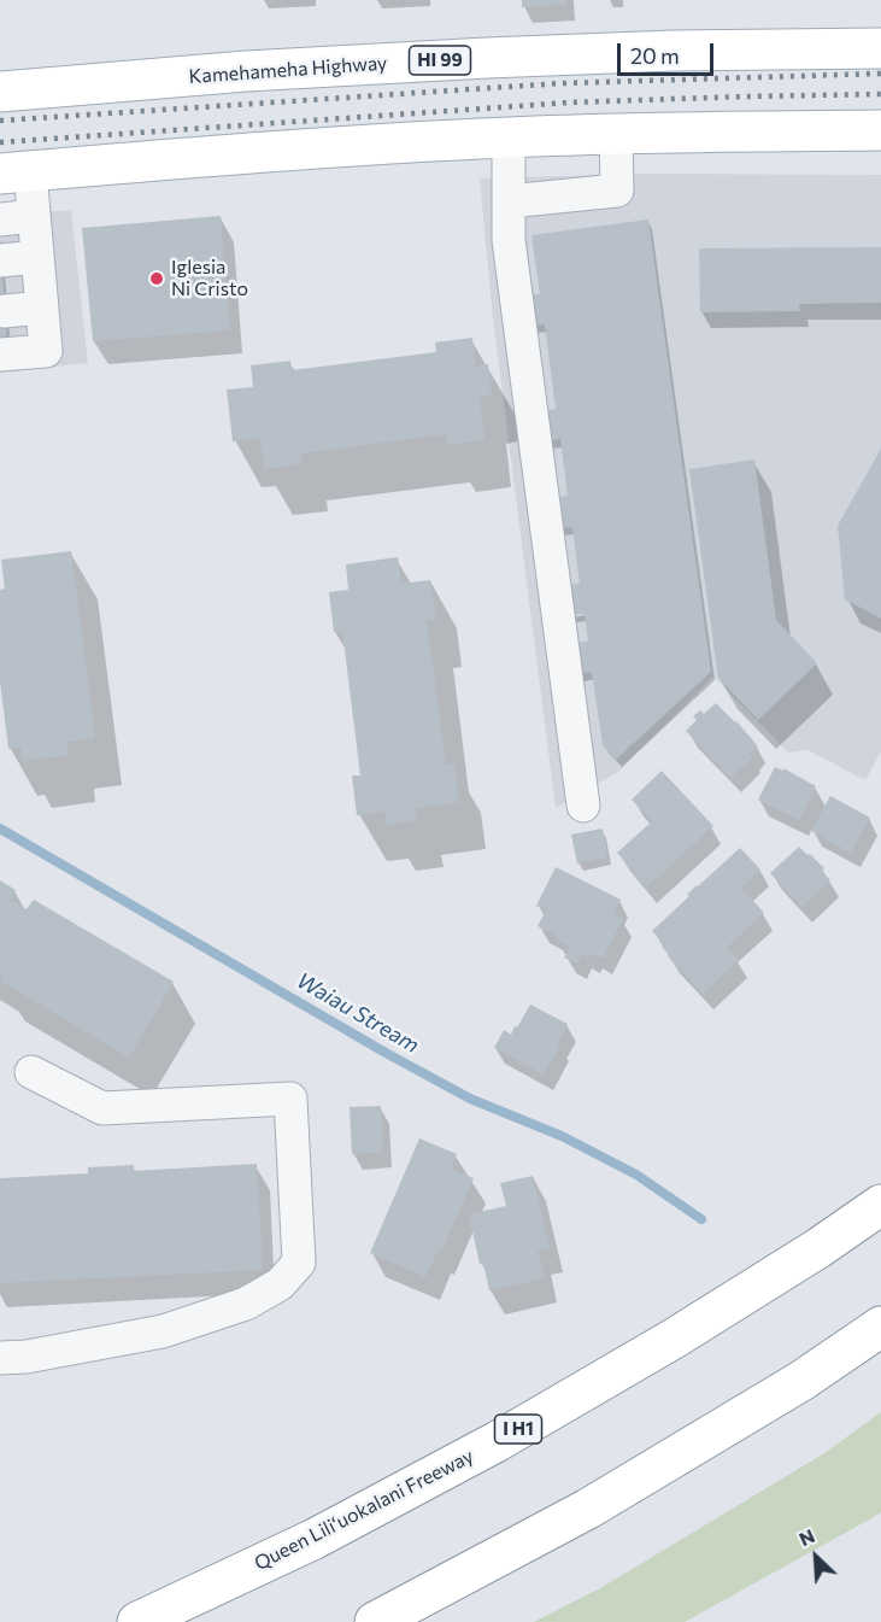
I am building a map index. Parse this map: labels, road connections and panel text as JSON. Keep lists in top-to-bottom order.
{
  "streets": {
    "main road": [
      "HI 99",
      "Kamehameha Highway",
      "I H1",
      "Queen Liliʻuokalani Freeway"
    ]
  },
  "water": ["Waiau Stream"],
  "places": ["Iglesia Ni Cristo"],
  "scale_bar": "20 m",
  "north": "top left"
}
